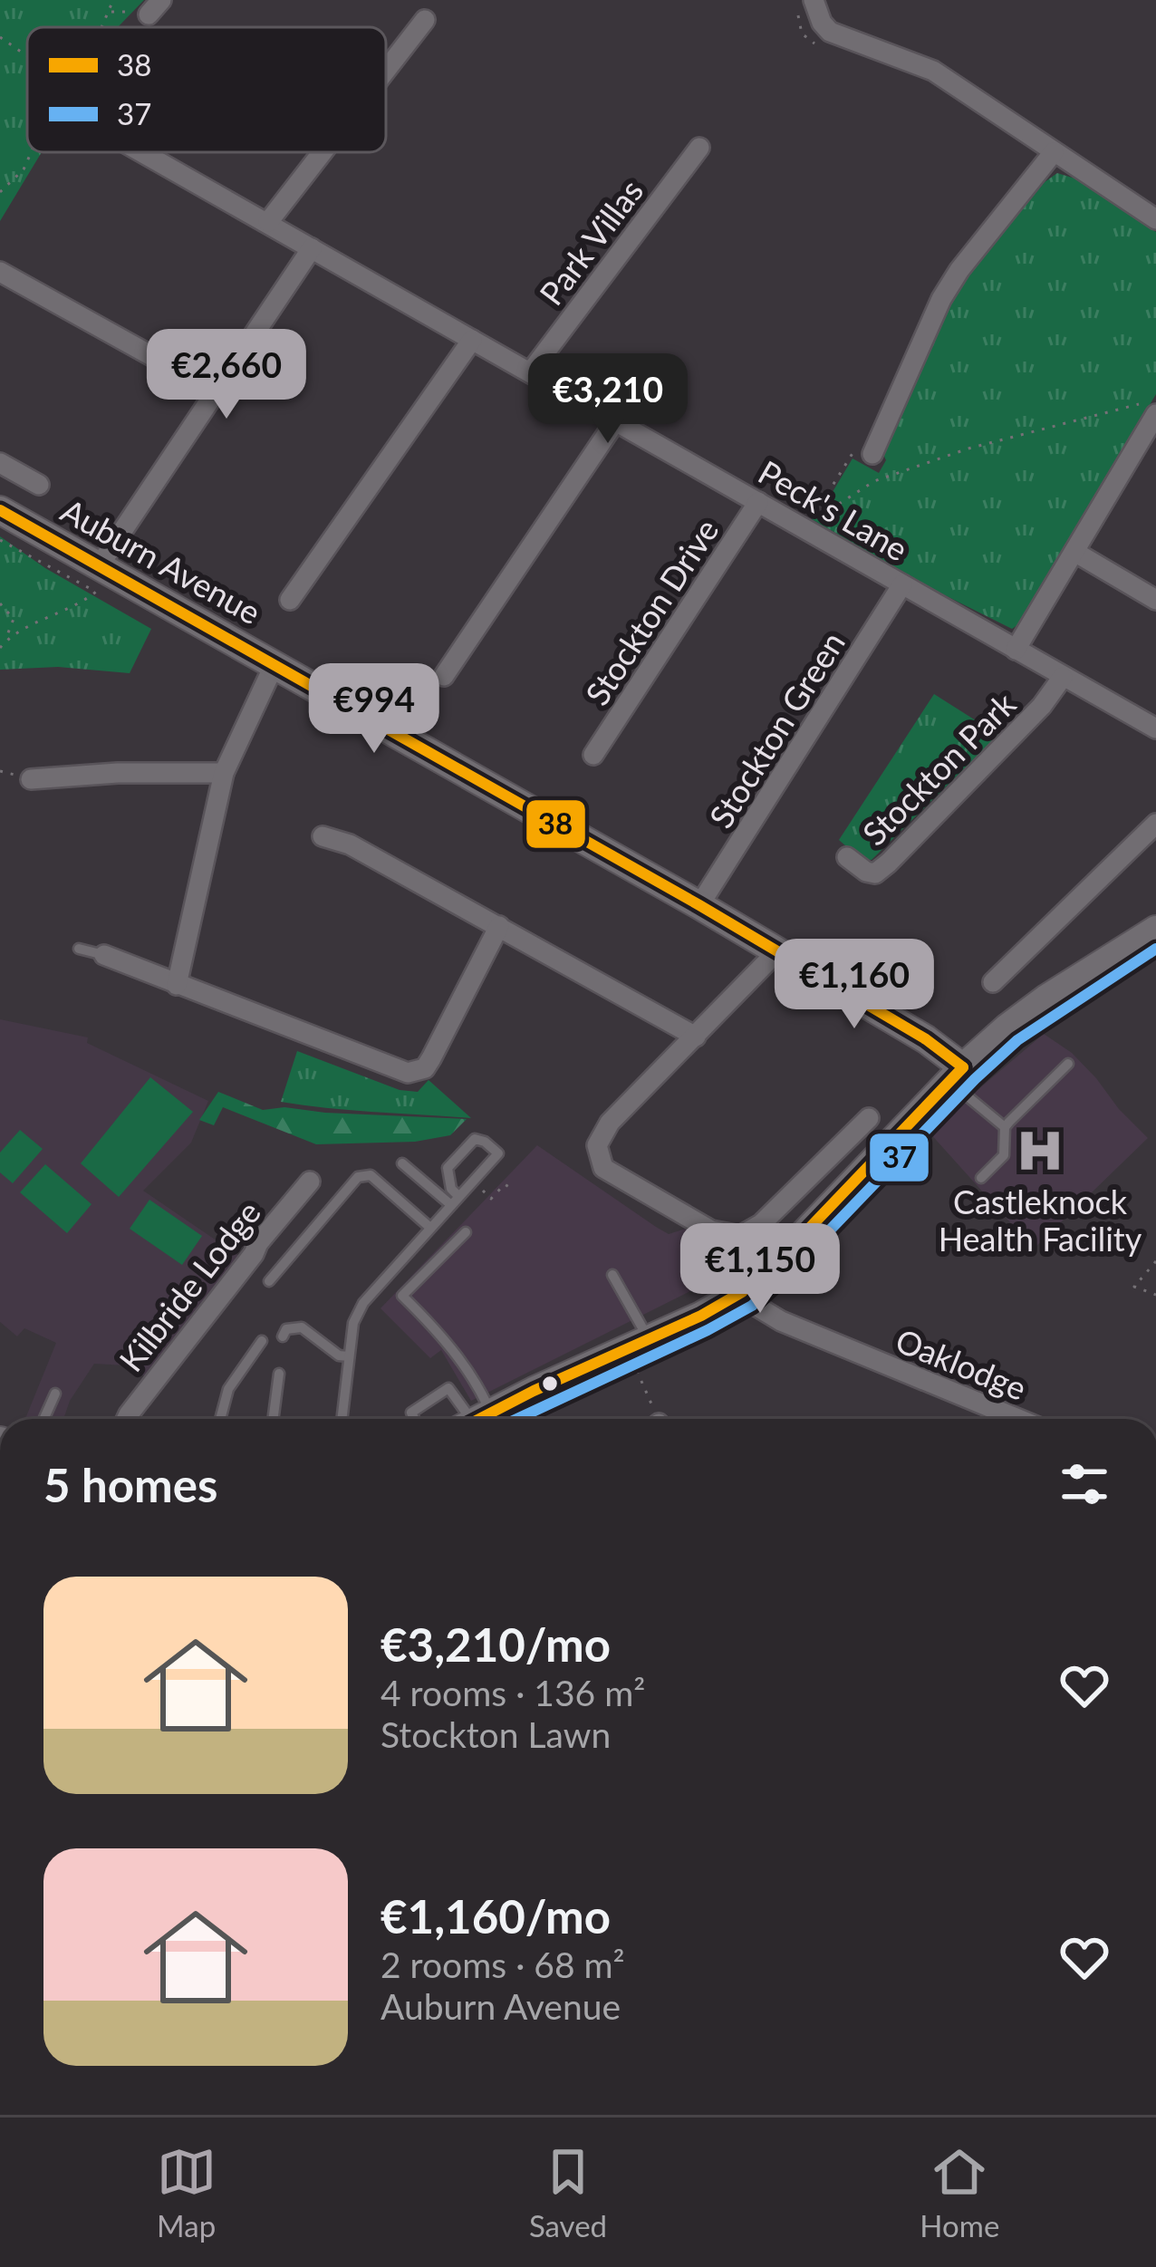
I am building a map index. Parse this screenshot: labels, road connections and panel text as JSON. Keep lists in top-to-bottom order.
{
  "streets": {
    "street": [
      "Park Villas",
      "Peck's Lane",
      "Auburn Avenue",
      "Stockton Drive",
      "Stockton Green",
      "Stockton Park",
      "Kilbride Lodge",
      "Oaklodge"
    ]
  },
  "crossings": [
    ["Park Villas", "Peck's Lane"],
    ["Peck's Lane", "Stockton Drive"],
    ["Peck's Lane", "Stockton Green"],
    ["Peck's Lane", "Stockton Park"],
    ["Auburn Avenue", "Stockton Green"]
  ],
  "places": {
    "hospital": ["Castleknock Health Facility"]
  },
  "lines": ["transit line 38", "transit line 37"],
  "legend": ["38", "37"],
  "page": {
    "price": [
      "€2,660",
      "€3,210",
      "€994",
      "€1,160",
      "€1,150"
    ],
    "heading": "5 homes",
    "list": [
      {
        "name": "€3,210/mo",
        "note": "4 rooms · 136 m² · Stockton Lawn"
      },
      {
        "name": "€1,160/mo",
        "note": "2 rooms · 68 m² · Auburn Avenue"
      }
    ],
    "tabs": ["Map", "Saved", "Home"]
  }
}
